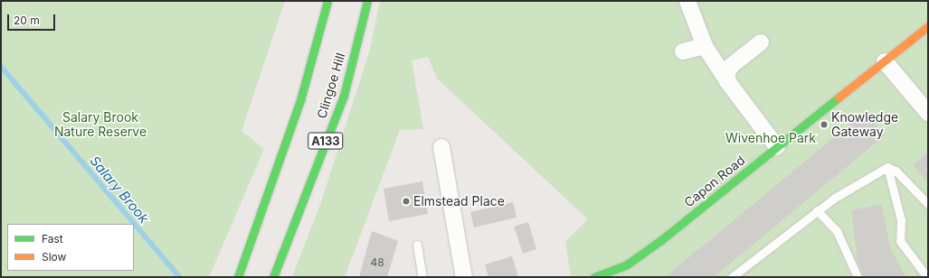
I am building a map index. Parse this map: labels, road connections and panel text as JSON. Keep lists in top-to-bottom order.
{
  "streets": {
    "main road": ["Clingoe Hill", "A133", "Capon Road"]
  },
  "water": ["Salary Brook"],
  "parks": ["Salary Brook Nature Reserve", "Wivenhoe Park"],
  "places": ["Knowledge Gateway", "Elmstead Place"],
  "house_numbers": ["48"],
  "legend": ["Fast", "Slow"],
  "scale_bar": "20 m"
}
